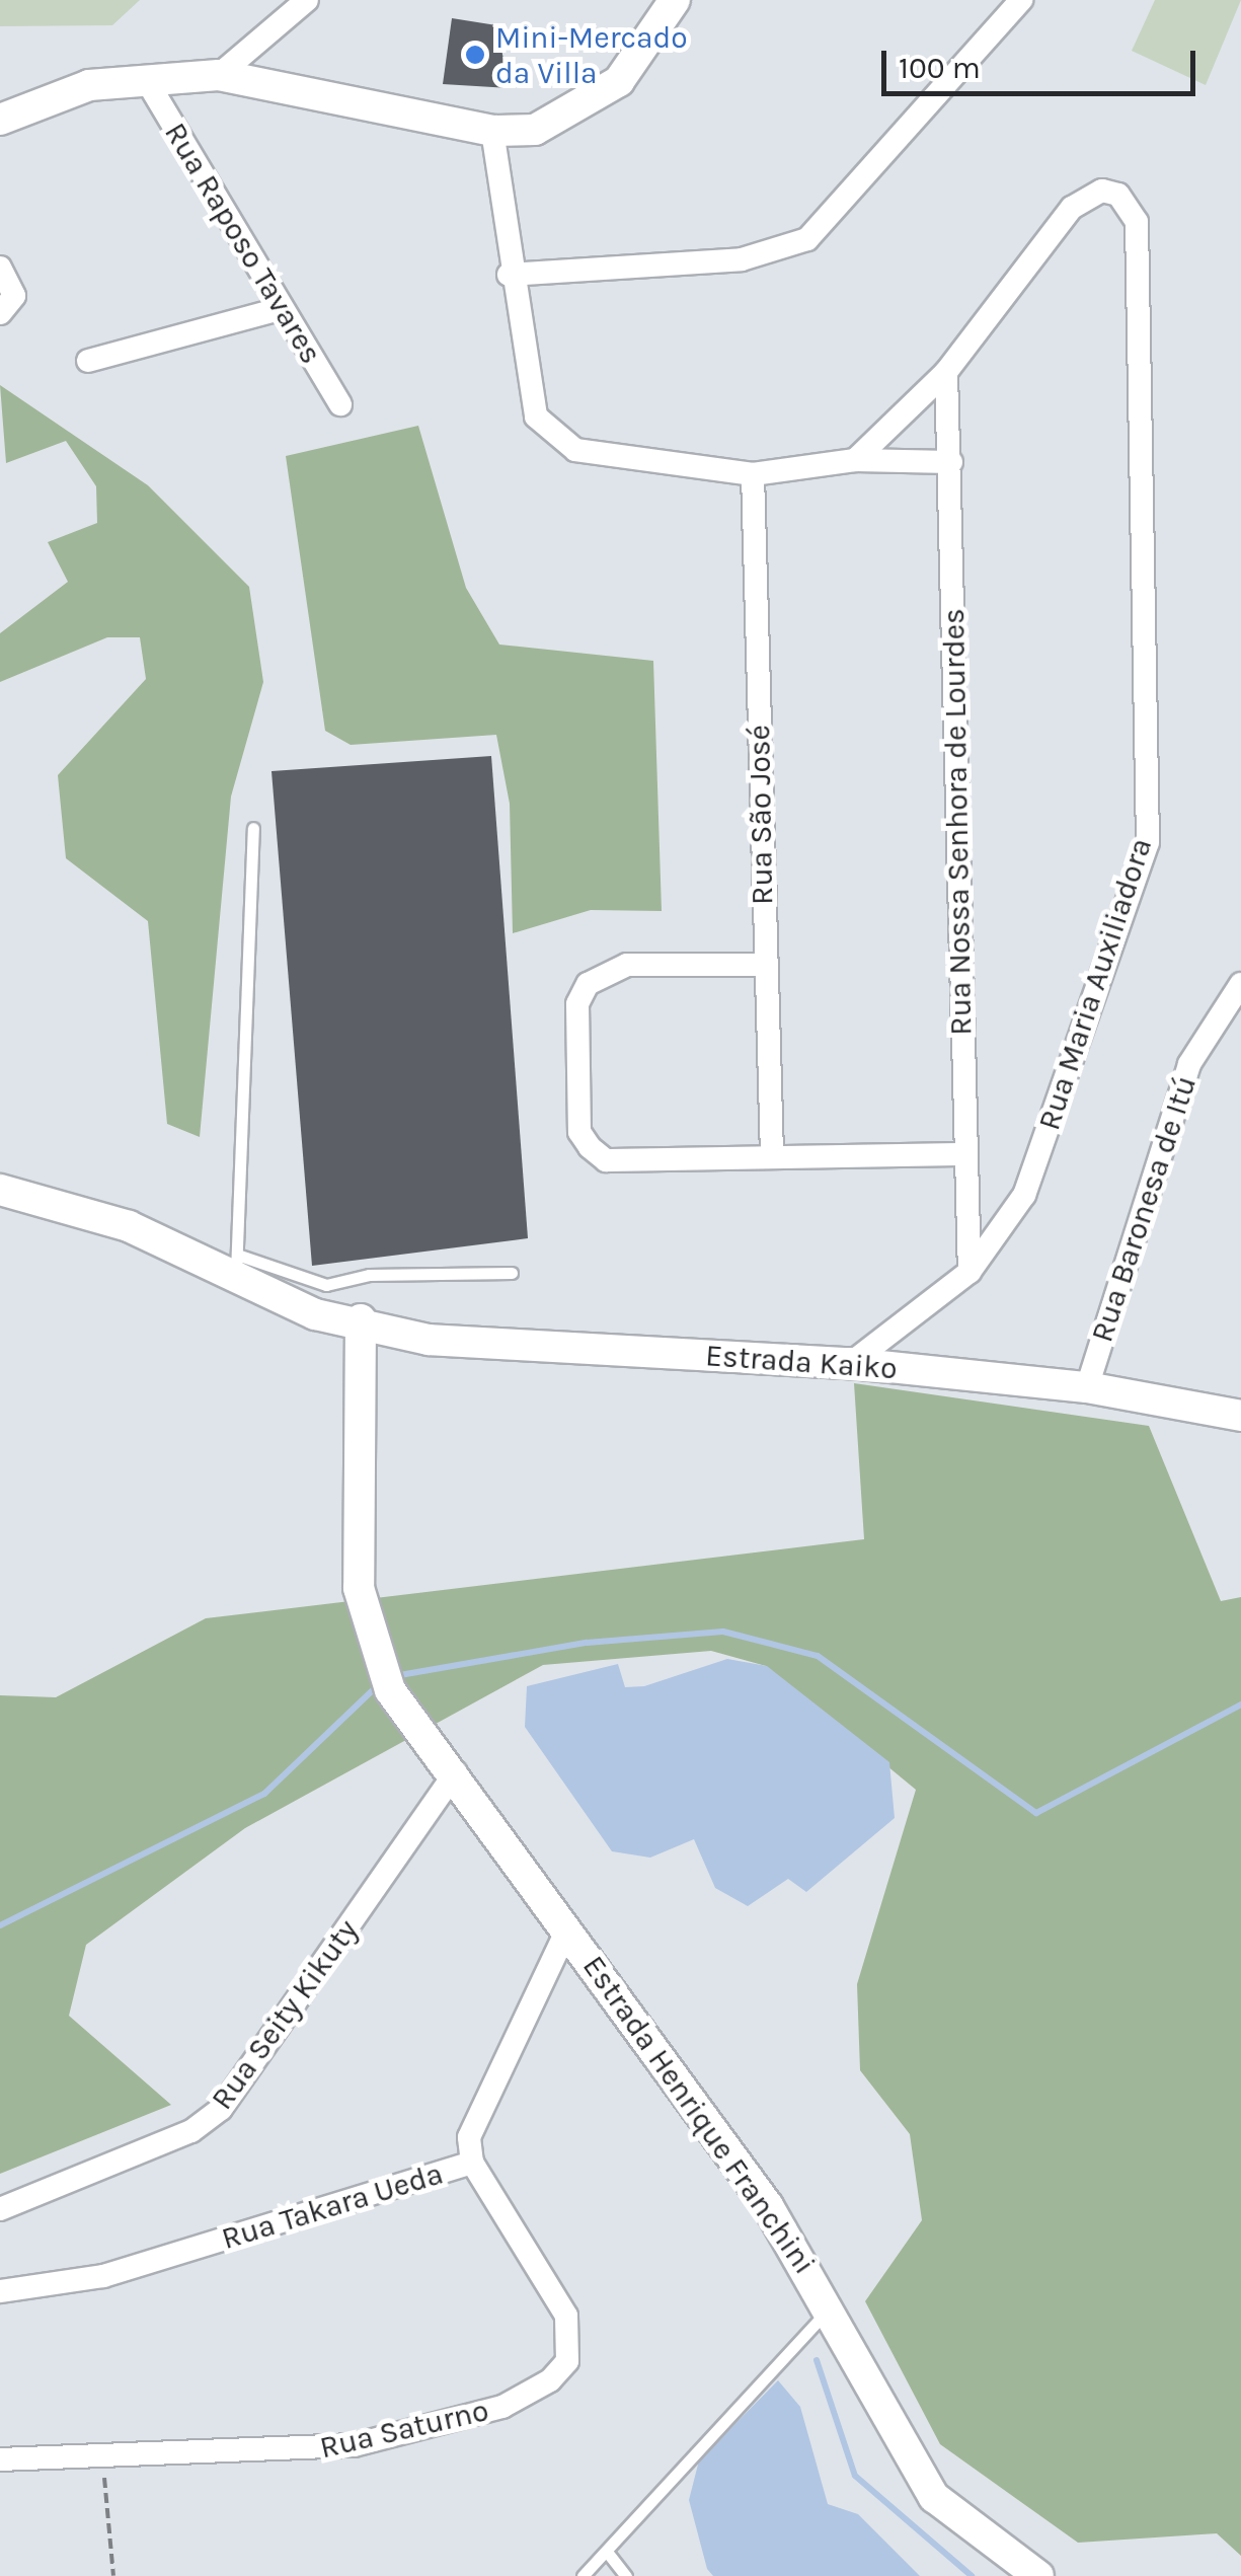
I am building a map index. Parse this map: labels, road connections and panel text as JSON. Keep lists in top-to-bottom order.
{
  "streets": {
    "street": [
      "Rua Raposo Tavares",
      "Rua São José",
      "Rua Nossa Senhora de Lourdes",
      "Rua Maria Auxiliadora",
      "Rua Baronesa de Itú",
      "Estrada Kaiko",
      "Rua Seity Kikuty",
      "Estrada Henrique Franchini",
      "Rua Takara Ueda",
      "Rua Saturno"
    ]
  },
  "crossings": [
    ["Rua Nossa Senhora de Lourdes", "Rua Maria Auxiliadora"],
    ["Rua Maria Auxiliadora", "Estrada Kaiko"],
    ["Rua Baronesa de Itú", "Estrada Kaiko"],
    ["Estrada Kaiko", "Estrada Henrique Franchini"],
    ["Rua Seity Kikuty", "Estrada Henrique Franchini"],
    ["Estrada Henrique Franchini", "Rua Takara Ueda"],
    ["Rua Takara Ueda", "Rua Saturno"]
  ],
  "places": ["Mini-Mercado da Villa"],
  "scale_bar": "100 m"
}
